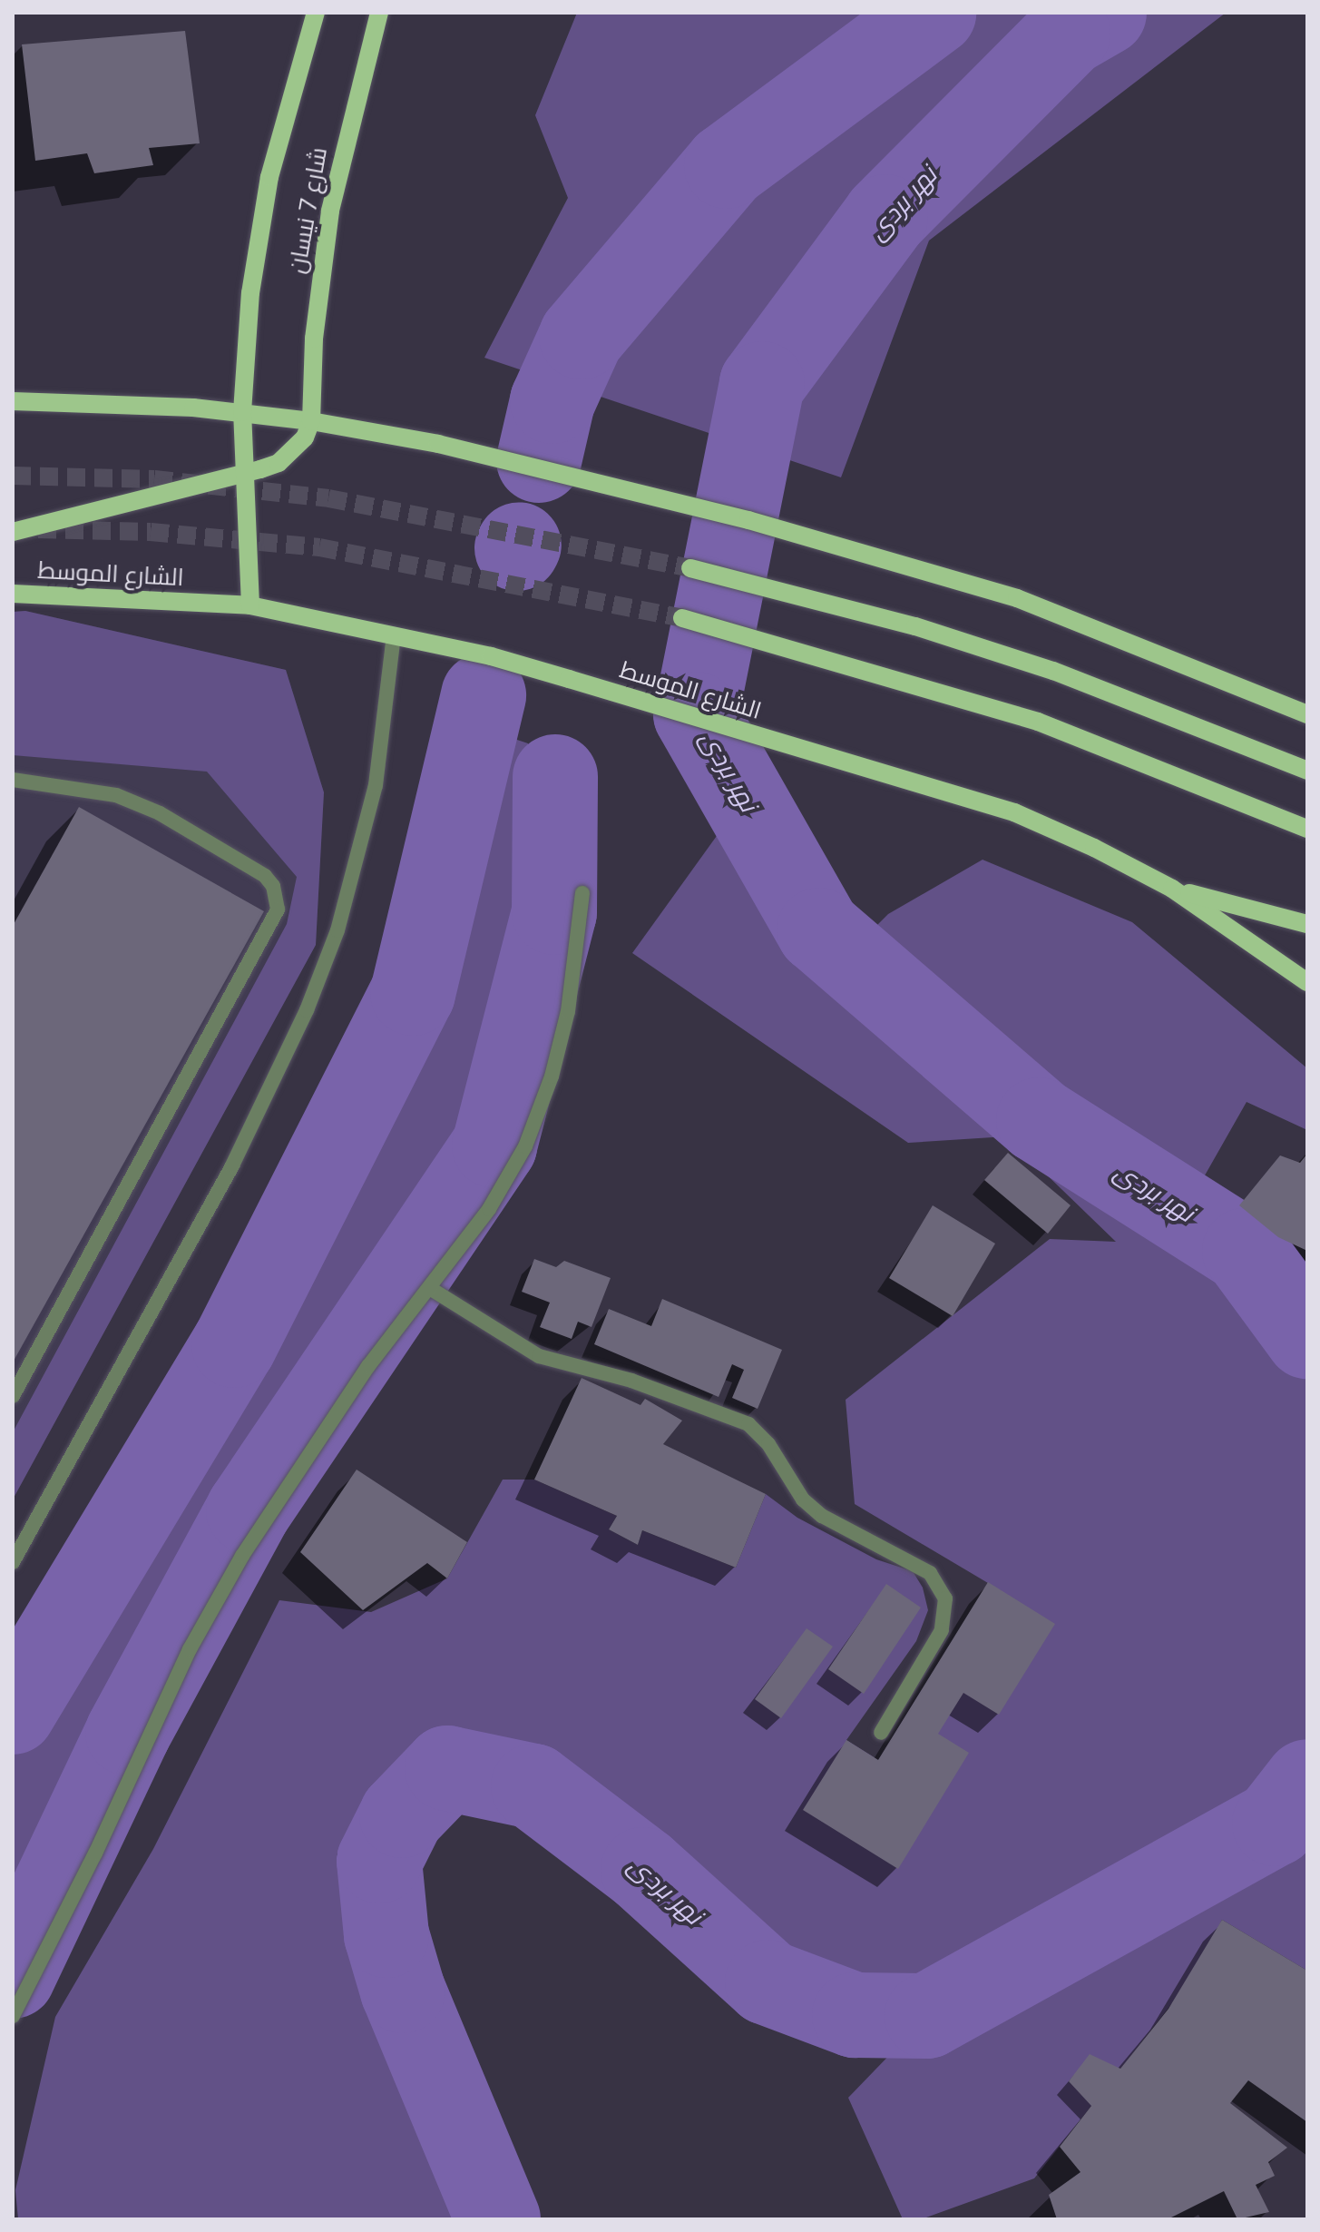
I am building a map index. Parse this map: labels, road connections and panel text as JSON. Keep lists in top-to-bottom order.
{
  "streets": {
    "main road": ["شارع 7 نيسان", "الشارع الموسط"]
  },
  "crossings": [
    ["شارع 7 نيسان", "الشارع الموسط"]
  ],
  "water": ["نهر بردى"]
}
